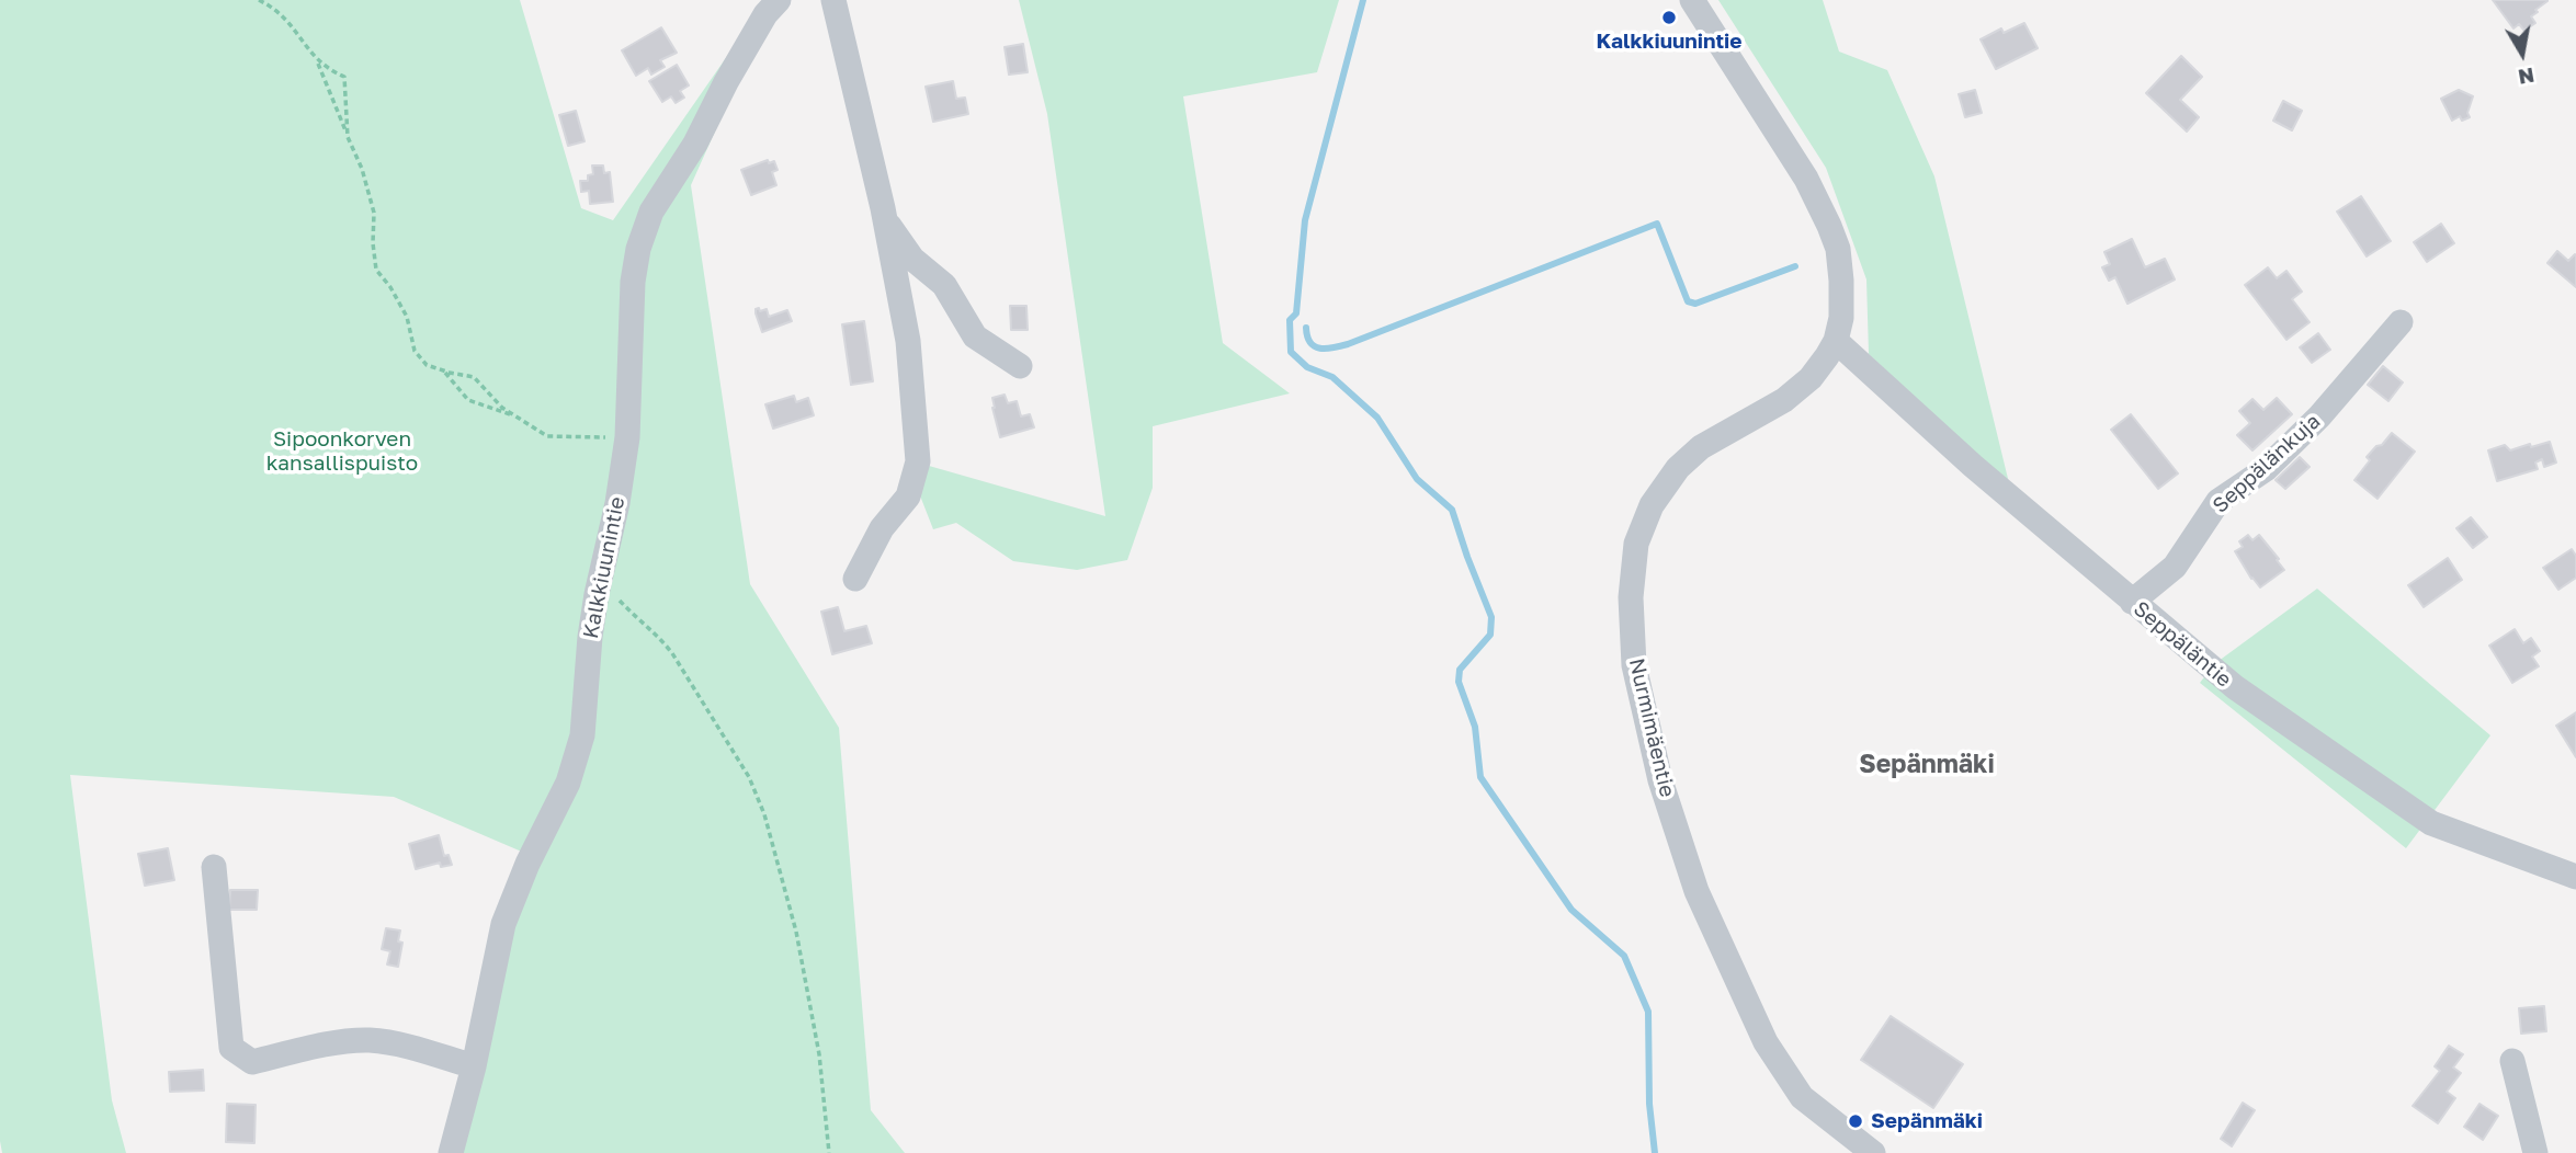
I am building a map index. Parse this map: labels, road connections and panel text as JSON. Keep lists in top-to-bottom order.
{
  "streets": {
    "street": [
      "Seppälänkuja",
      "Kalkkiuunintie",
      "Seppäläntie",
      "Nurmimäentie"
    ]
  },
  "crossings": [
    ["Seppälänkuja", "Seppäläntie"],
    ["Seppäläntie", "Nurmimäentie"]
  ],
  "districts": ["Sepänmäki"],
  "parks": ["Sipoonkorven kansallispuisto"],
  "places": ["Kalkkiuunintie", "Sepänmäki"],
  "north": "bottom"
}
